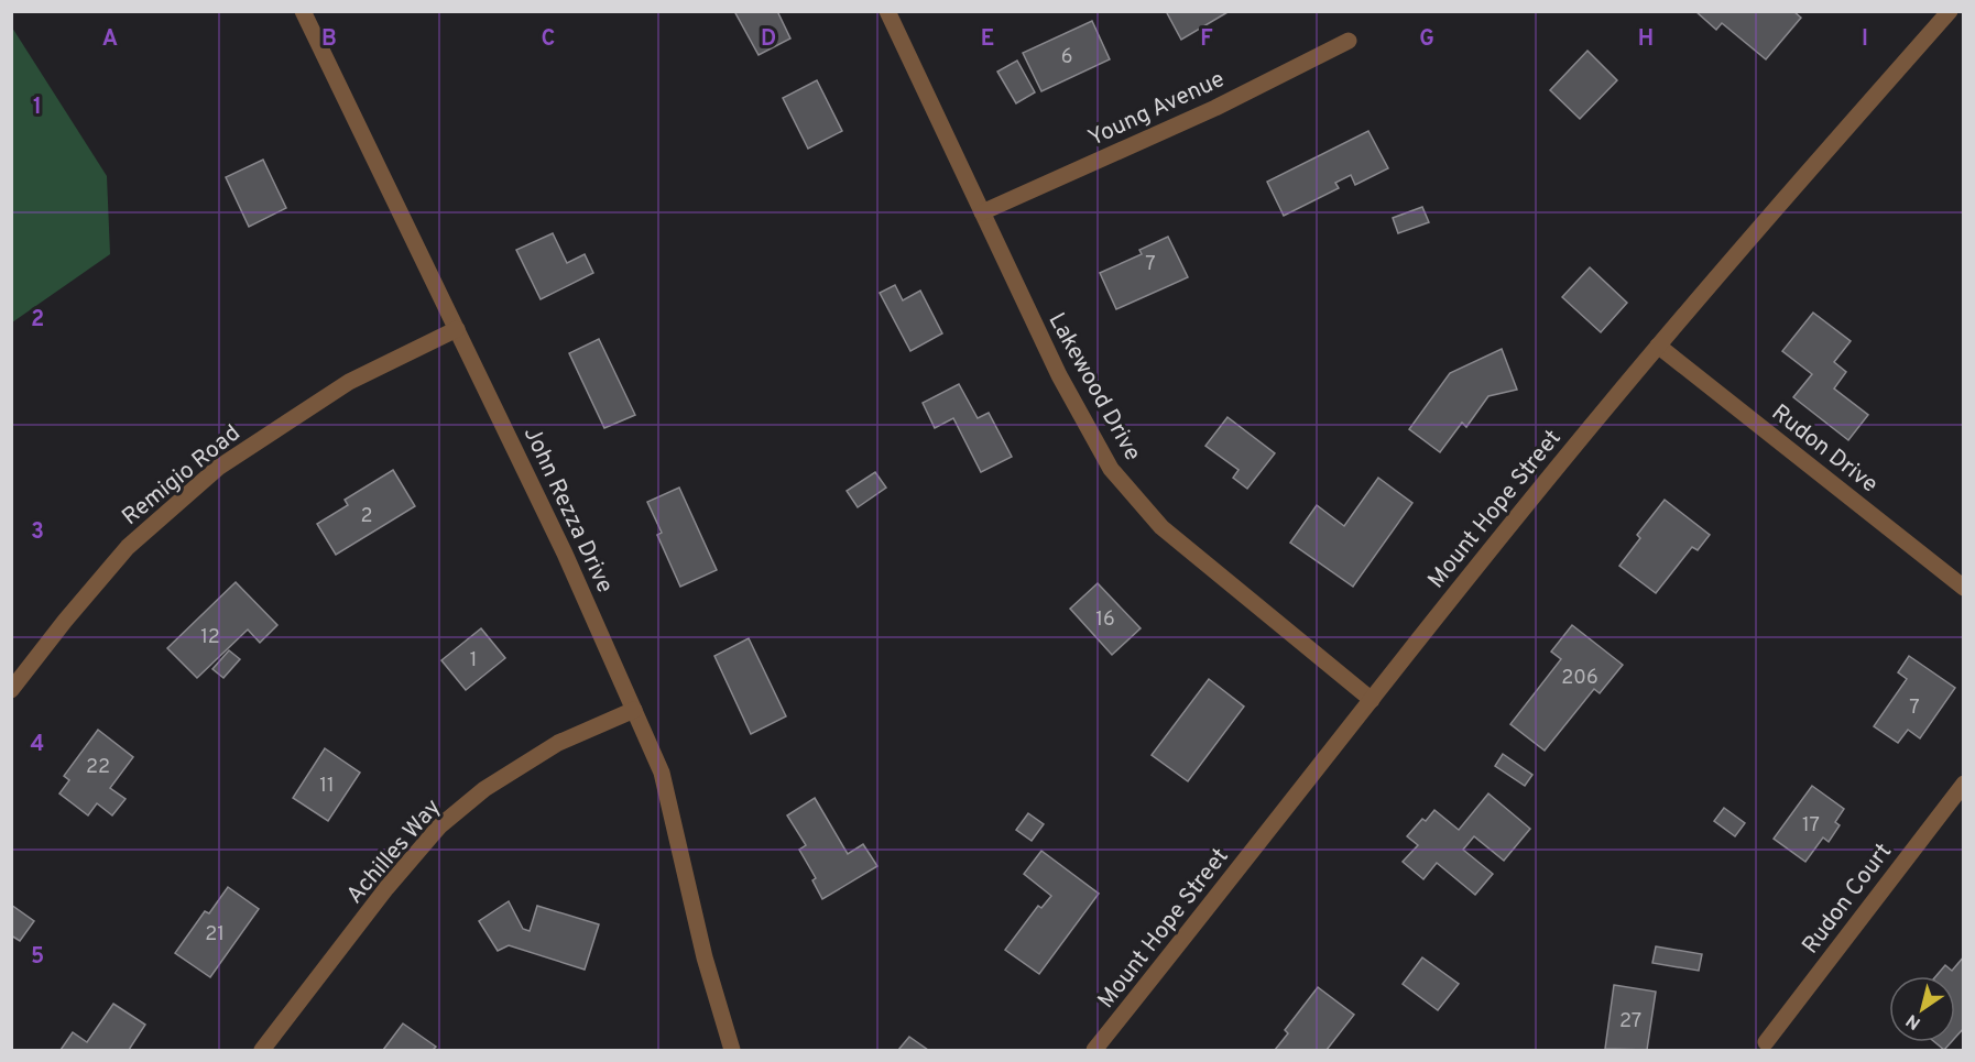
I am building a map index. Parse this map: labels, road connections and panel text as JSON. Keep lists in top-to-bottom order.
{
  "streets": {
    "street": [
      "Young Avenue",
      "Lakewood Drive",
      "Rudon Drive",
      "Remigio Road",
      "Mount Hope Street",
      "John Rezza Drive",
      "Achilles Way",
      "Rudon Court"
    ]
  },
  "crossings": [
    ["Young Avenue", "Lakewood Drive"],
    ["Lakewood Drive", "Mount Hope Street"],
    ["Rudon Drive", "Mount Hope Street"],
    ["Remigio Road", "John Rezza Drive"],
    ["John Rezza Drive", "Achilles Way"]
  ],
  "house_numbers": [
    "6",
    "7",
    "2",
    "16",
    "12",
    "1",
    "206",
    "7",
    "22",
    "11",
    "17",
    "21",
    "27"
  ],
  "north": "bottom left",
  "grid": {
    "columns": [
      "A",
      "B",
      "C",
      "D",
      "E",
      "F",
      "G",
      "H",
      "I"
    ],
    "rows": [
      "1",
      "2",
      "3",
      "4",
      "5"
    ]
  }
}
